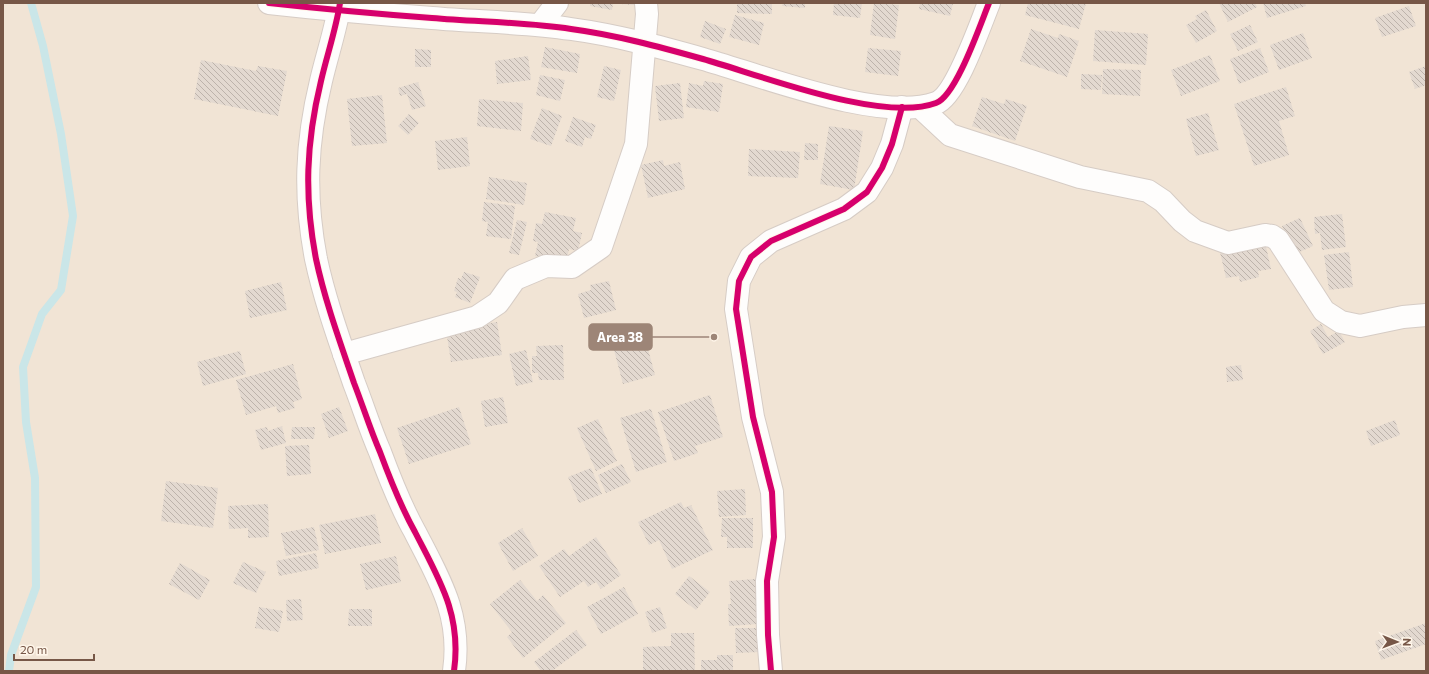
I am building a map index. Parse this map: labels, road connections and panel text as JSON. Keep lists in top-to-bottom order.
{
  "places": ["Area 38"],
  "scale_bar": "20 m",
  "north": "right"
}
